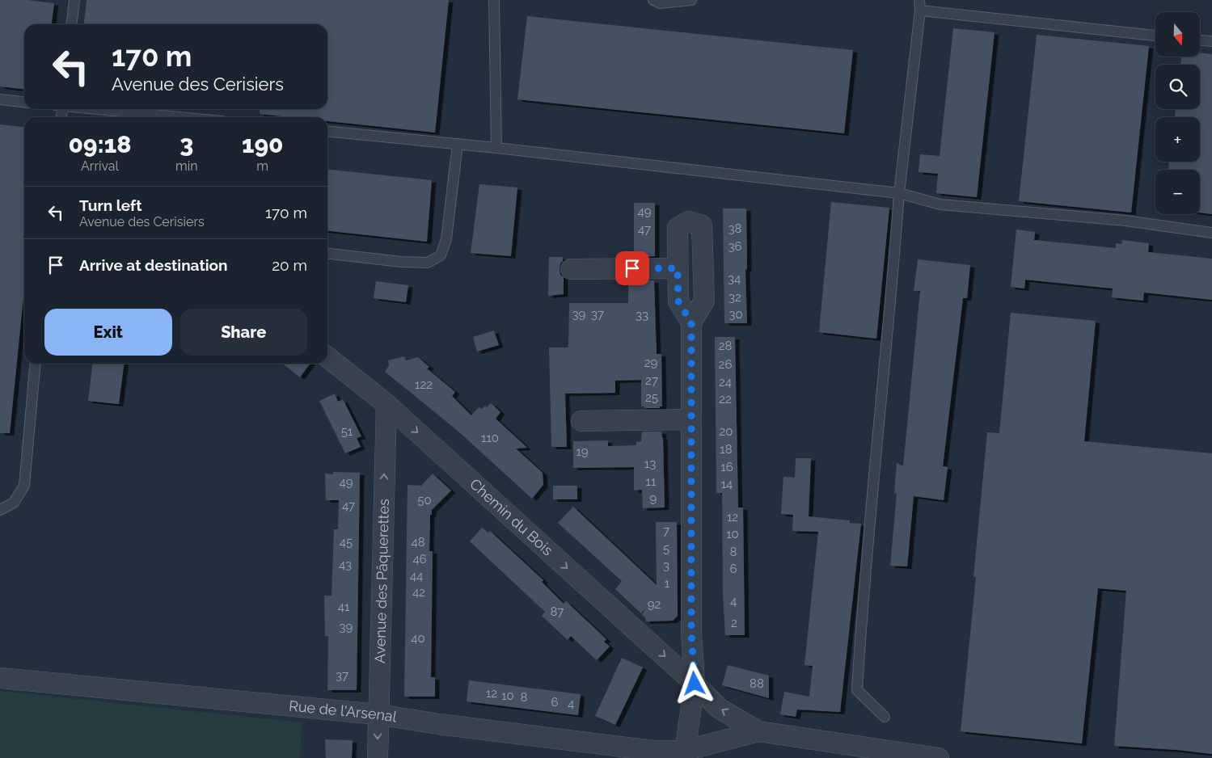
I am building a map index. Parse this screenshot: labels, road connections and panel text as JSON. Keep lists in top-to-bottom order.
{
  "streets": {
    "street": ["Chemin du Bois", "Avenue des Pâquerettes", "Rue de l'Arsenal"]
  },
  "crossings": [
    ["Chemin du Bois", "Avenue des Pâquerettes"],
    ["Chemin du Bois", "Rue de l'Arsenal"],
    ["Avenue des Pâquerettes", "Rue de l'Arsenal"]
  ],
  "house_numbers": [
    "49",
    "38",
    "47",
    "36",
    "34",
    "32",
    "39",
    "37",
    "30",
    "33",
    "28",
    "29",
    "26",
    "27",
    "24",
    "122",
    "25",
    "22",
    "51",
    "20",
    "110",
    "18",
    "19",
    "13",
    "16",
    "11",
    "49",
    "14",
    "9",
    "50",
    "47",
    "12",
    "7",
    "10",
    "45",
    "48",
    "5",
    "8",
    "46",
    "43",
    "3",
    "6",
    "44",
    "1",
    "42",
    "4",
    "92",
    "41",
    "87",
    "2",
    "39",
    "40",
    "37",
    "88",
    "12",
    "10",
    "8",
    "6",
    "4"
  ],
  "north": "bottom",
  "page": {
    "map_buttons": ["+", "−"],
    "turn": ["170 m", "Avenue des Cerisiers"],
    "eta": [
      "09:18",
      "Arrival",
      "3",
      "min",
      "190",
      "m"
    ],
    "list": [
      {
        "name": "Turn left",
        "note": "Avenue des Cerisiers",
        "value": "170 m"
      },
      {
        "name": "Arrive at destination",
        "value": "20 m"
      }
    ],
    "buttons": ["Exit", "Share"]
  }
}
